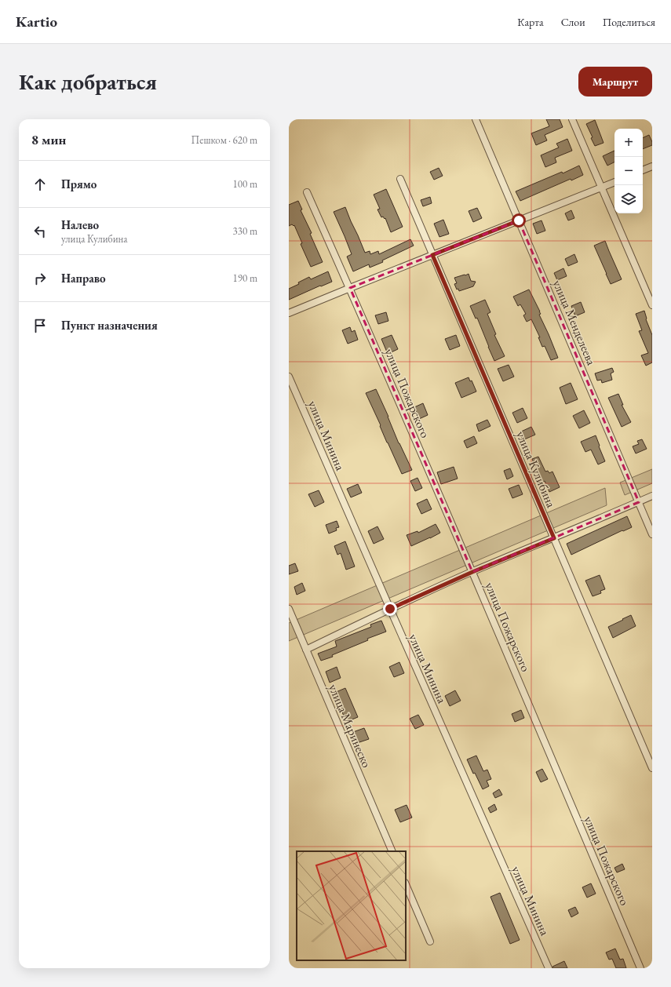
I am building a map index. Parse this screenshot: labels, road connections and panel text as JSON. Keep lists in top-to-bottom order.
{
  "streets": {
    "street": [
      "улица Менделеева",
      "улица Пожарского",
      "улица Минина",
      "улица Кулибина",
      "улица Маринеско"
    ]
  },
  "page": {
    "header": "Kartio",
    "nav": ["Карта", "Слои", "Поделиться"],
    "buttons": "Маршрут",
    "title": "Как добраться",
    "heading": ["8 мин", "Пешком · 620 m"],
    "map_buttons": ["+", "−"],
    "list": [
      ["Прямо", "100 m"],
      ["Налево", "улица Кулибина", "330 m"],
      ["Направо", "190 m"],
      "Пункт назначения"
    ]
  }
}
